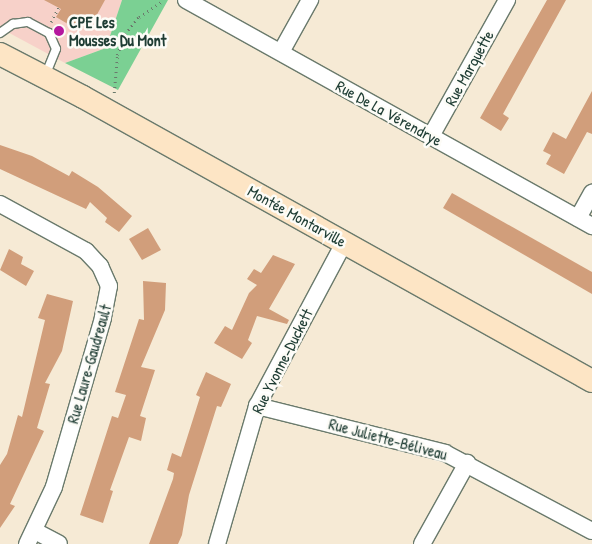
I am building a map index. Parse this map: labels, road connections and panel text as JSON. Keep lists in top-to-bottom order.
{
  "streets": {
    "street": [
      "Rue Marquette",
      "Rue De La Vérendrye",
      "Montée Montarville",
      "Rue Yvonne-Duckett",
      "Rue Laure-Gaudreault",
      "Rue Juliette-Béliveau"
    ]
  },
  "crossings": [
    ["Rue Marquette", "Rue De La Vérendrye"],
    ["Montée Montarville", "Rue Yvonne-Duckett"],
    ["Rue Yvonne-Duckett", "Rue Juliette-Béliveau"]
  ],
  "places": ["CPE Les Mousses Du Mont"]
}
